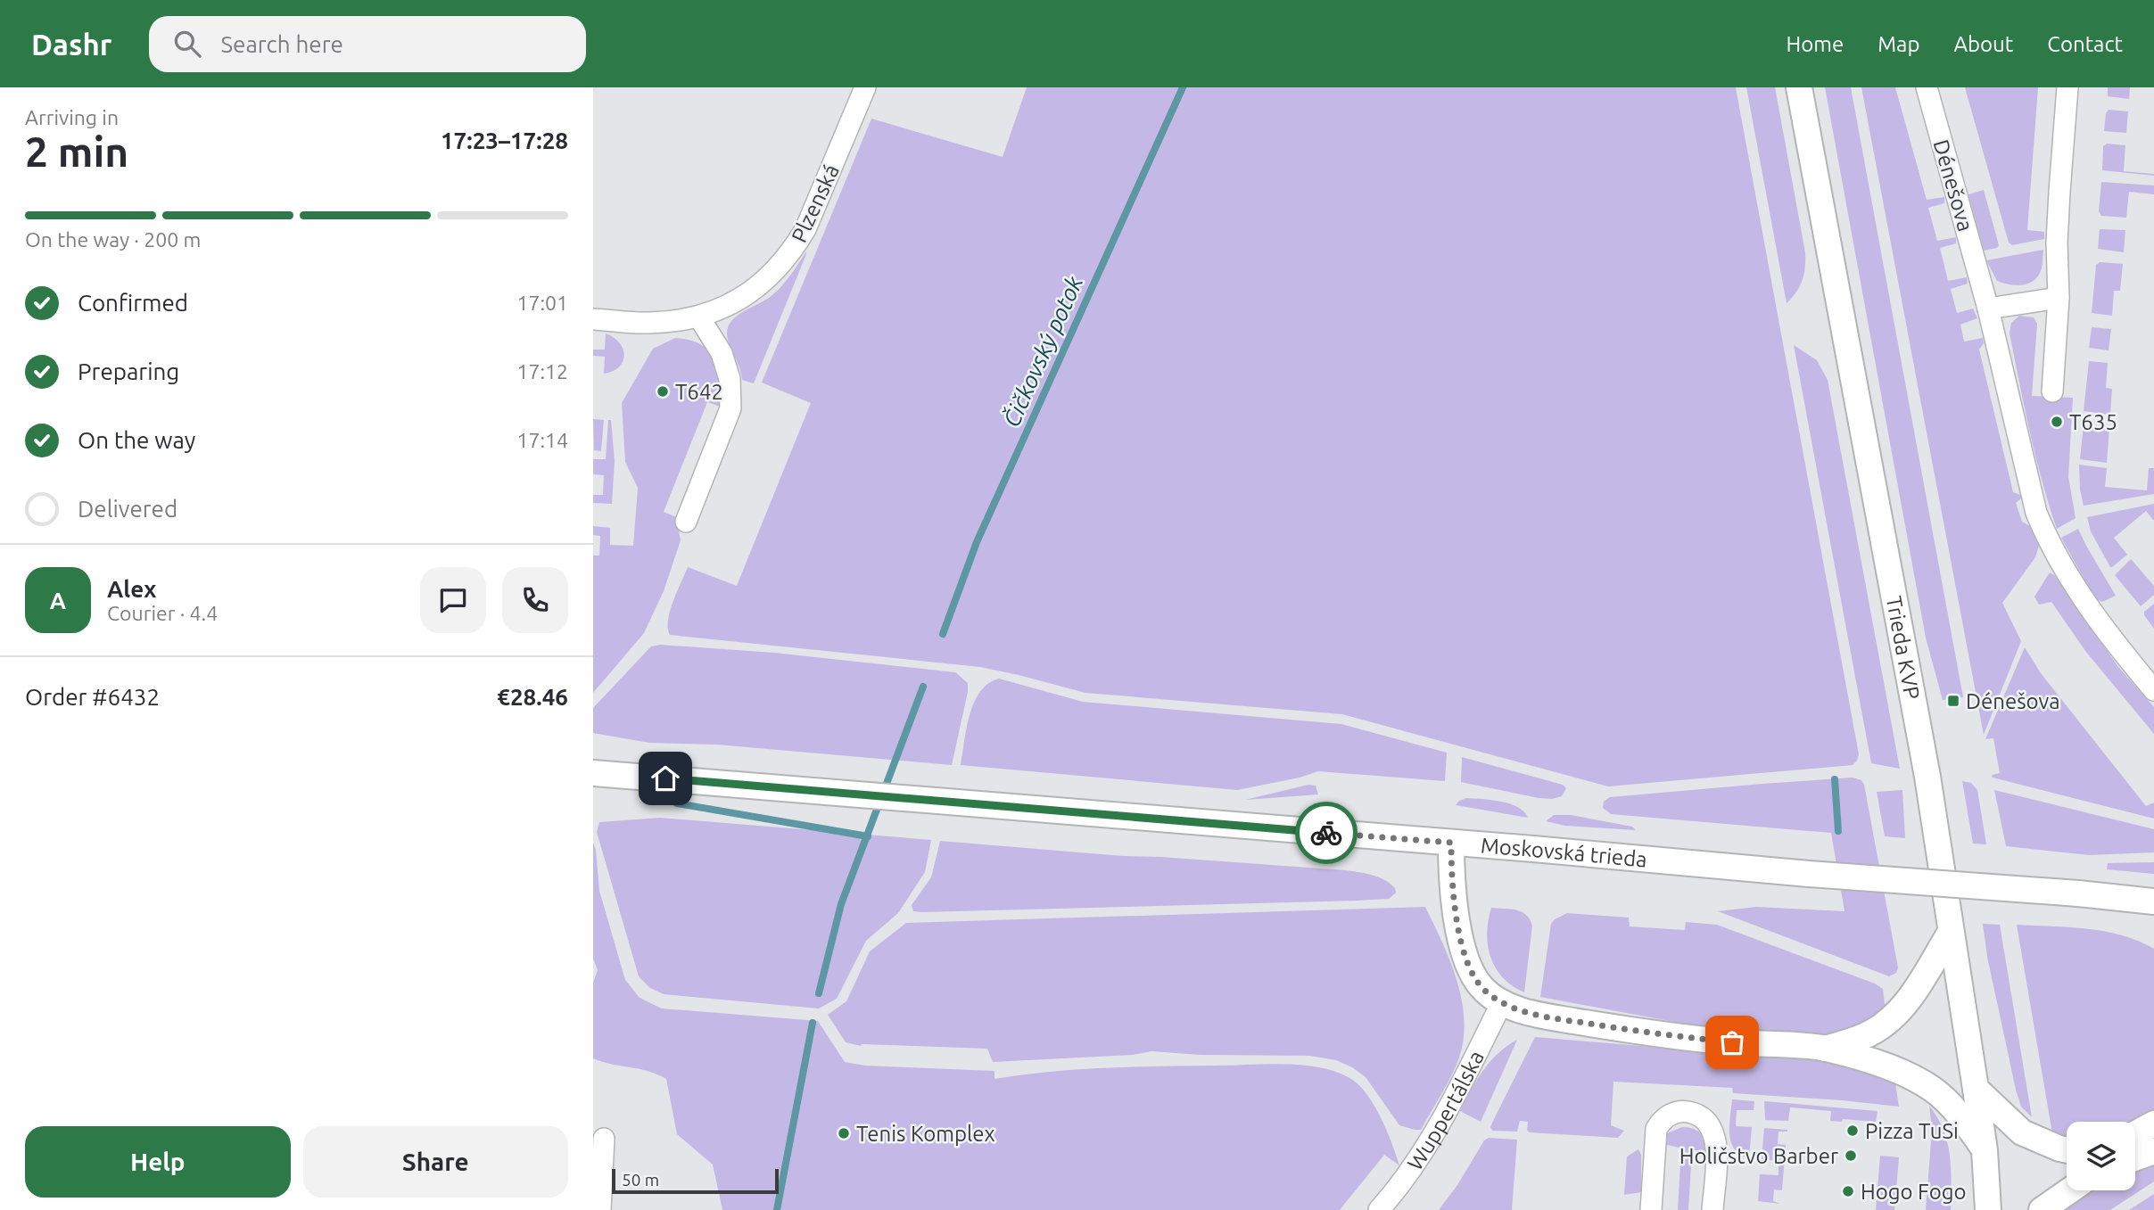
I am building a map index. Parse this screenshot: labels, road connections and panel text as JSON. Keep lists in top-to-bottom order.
{
  "streets": {
    "street": [
      "Dénešova",
      "Plzenská",
      "Trieda KVP",
      "Moskovská trieda",
      "Wuppertálska"
    ]
  },
  "water": ["Čičkovský potok"],
  "places": {
    "other": [
      "T642",
      "T635",
      "Pizza TuSi",
      "Tenis Komplex",
      "Holičstvo Barber",
      "Hogo Fogo"
    ],
    "transit": ["Dénešova"]
  },
  "scale_bar": "50 m",
  "page": {
    "header": "Dashr",
    "search": "Search here",
    "nav": [
      "Home",
      "Map",
      "About",
      "Contact"
    ],
    "heading": ["2 min", "Arriving in", "17:23–17:28"],
    "panel": [
      "Alex",
      "Courier · 4.4",
      "Order #6432",
      "€28.46"
    ],
    "bar": "On the way · 200 m",
    "list": [
      ["Confirmed", "17:01"],
      ["Preparing", "17:12"],
      ["On the way", "17:14"],
      "Delivered"
    ],
    "round": "A",
    "buttons": ["Help", "Share"],
    "scale": "50 m"
  }
}
